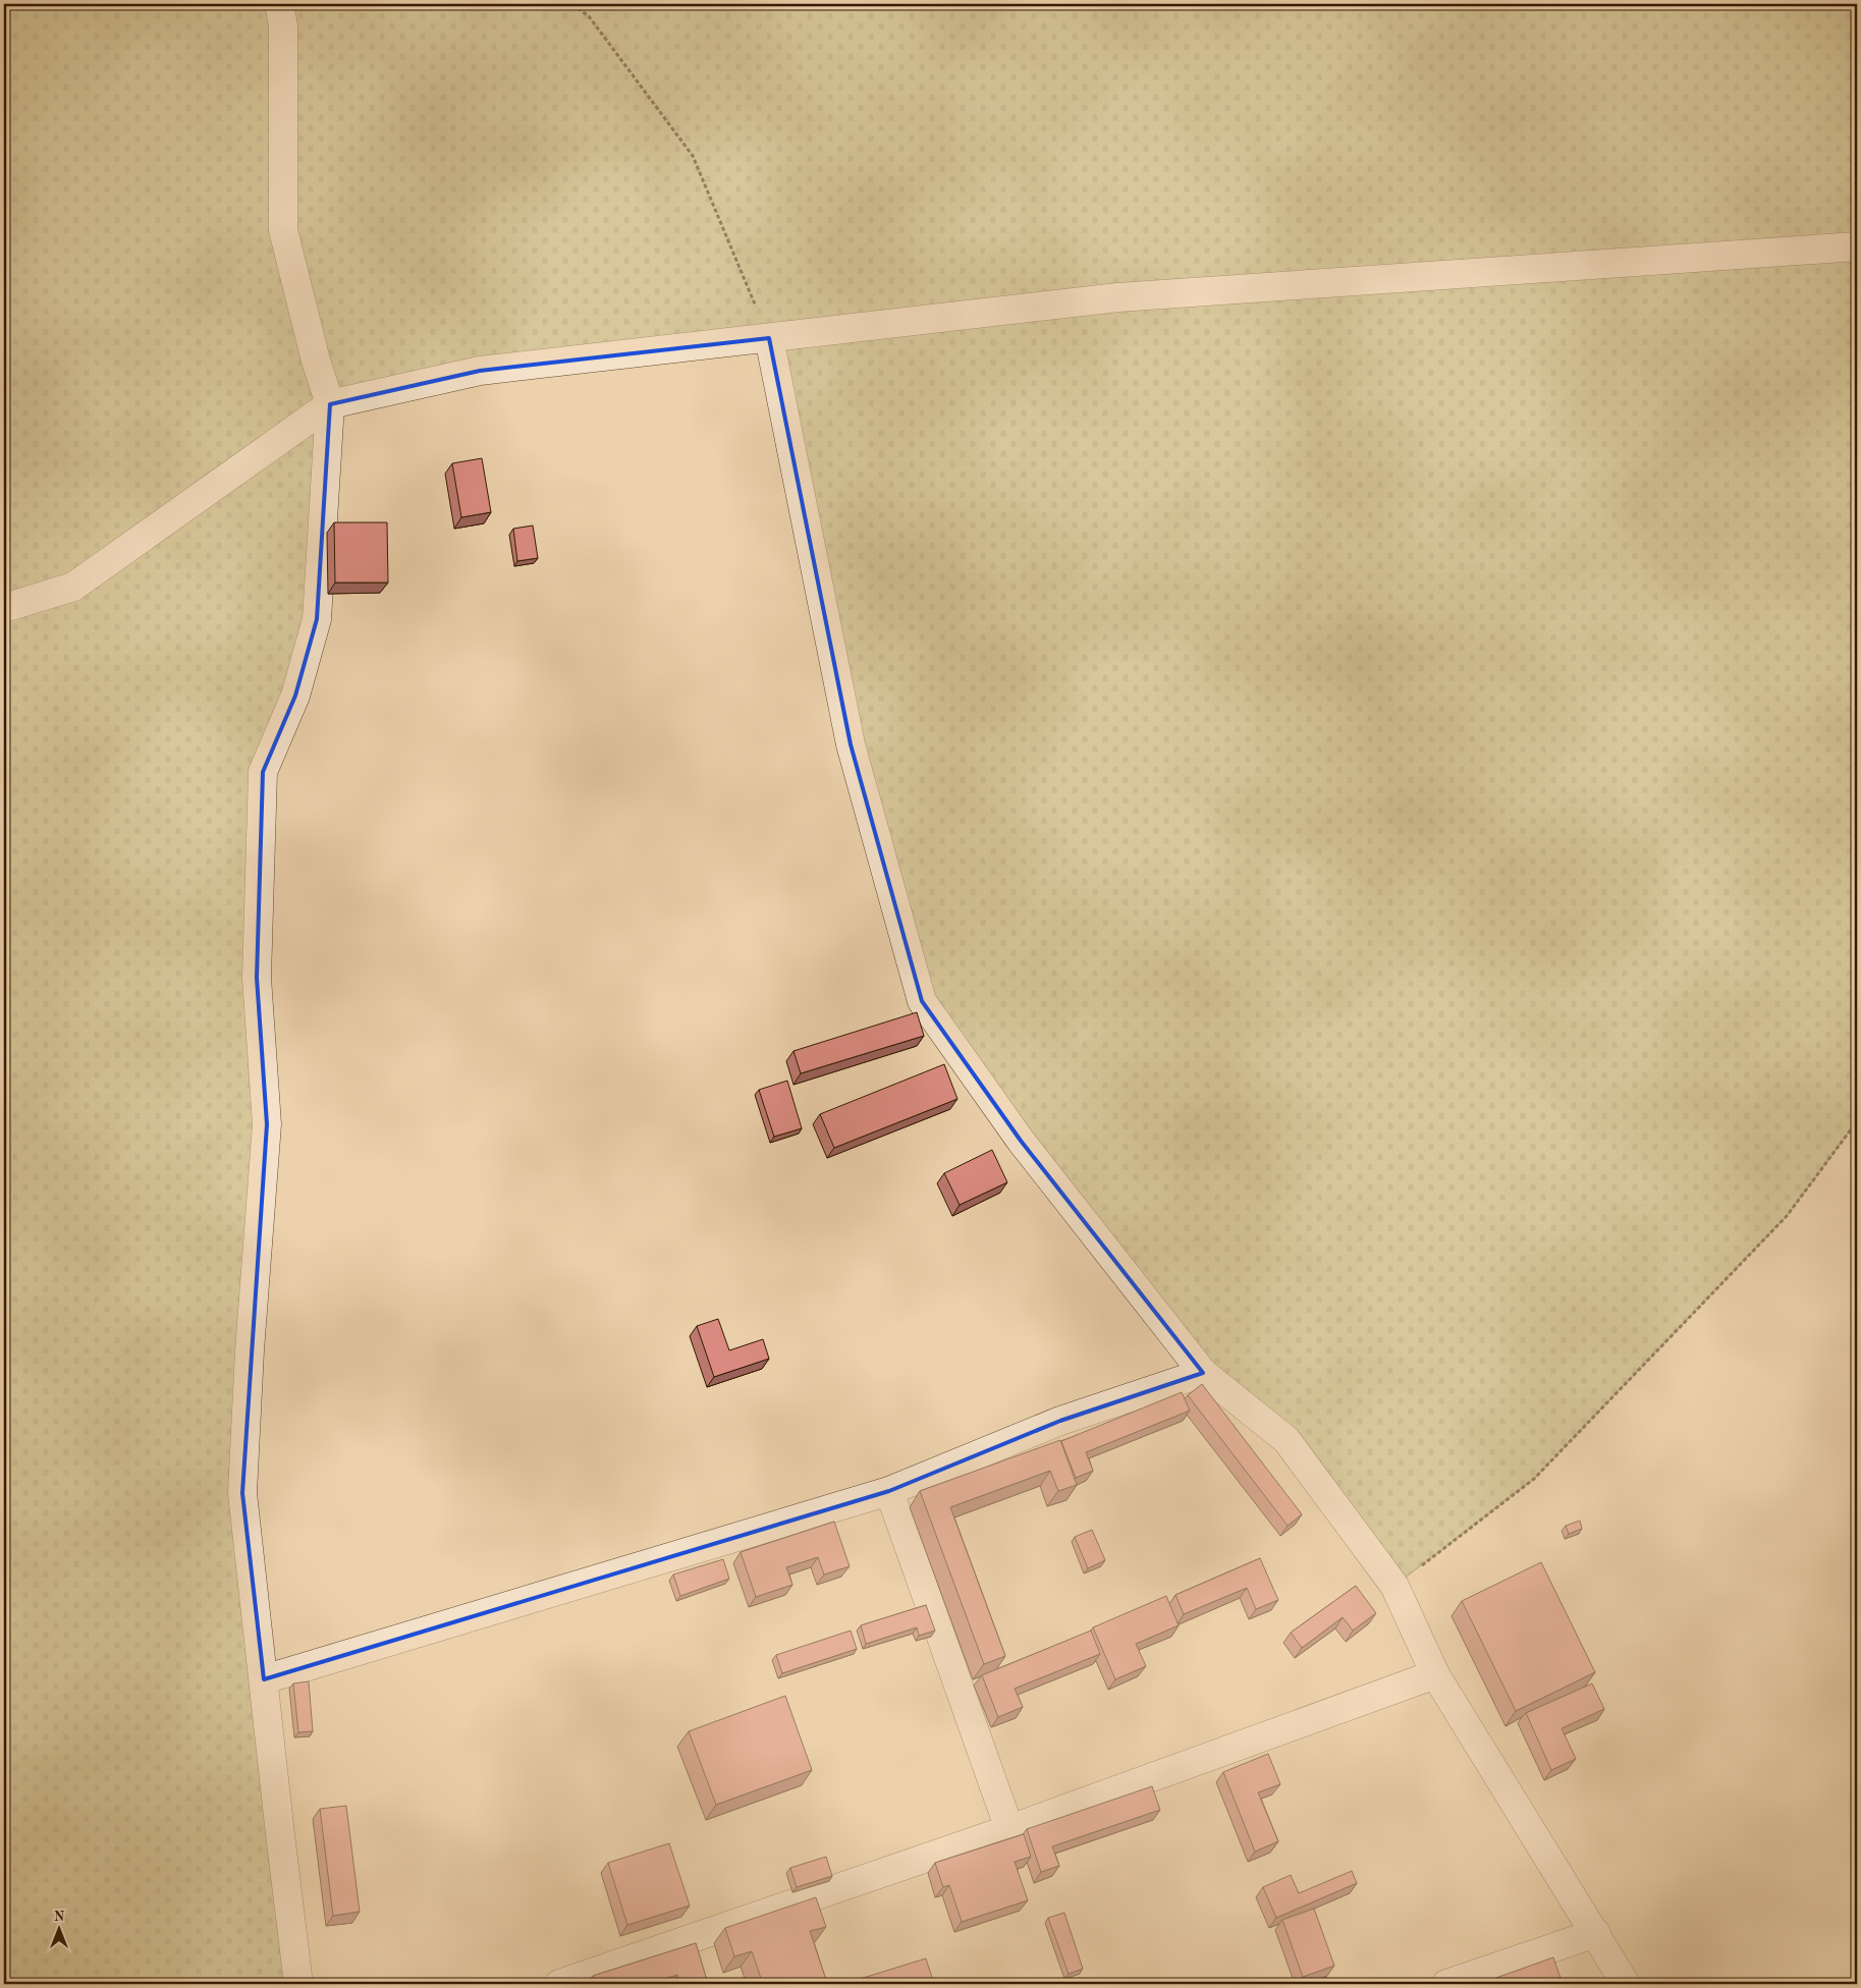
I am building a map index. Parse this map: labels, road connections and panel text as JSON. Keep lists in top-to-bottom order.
{
  "north": "top"
}
